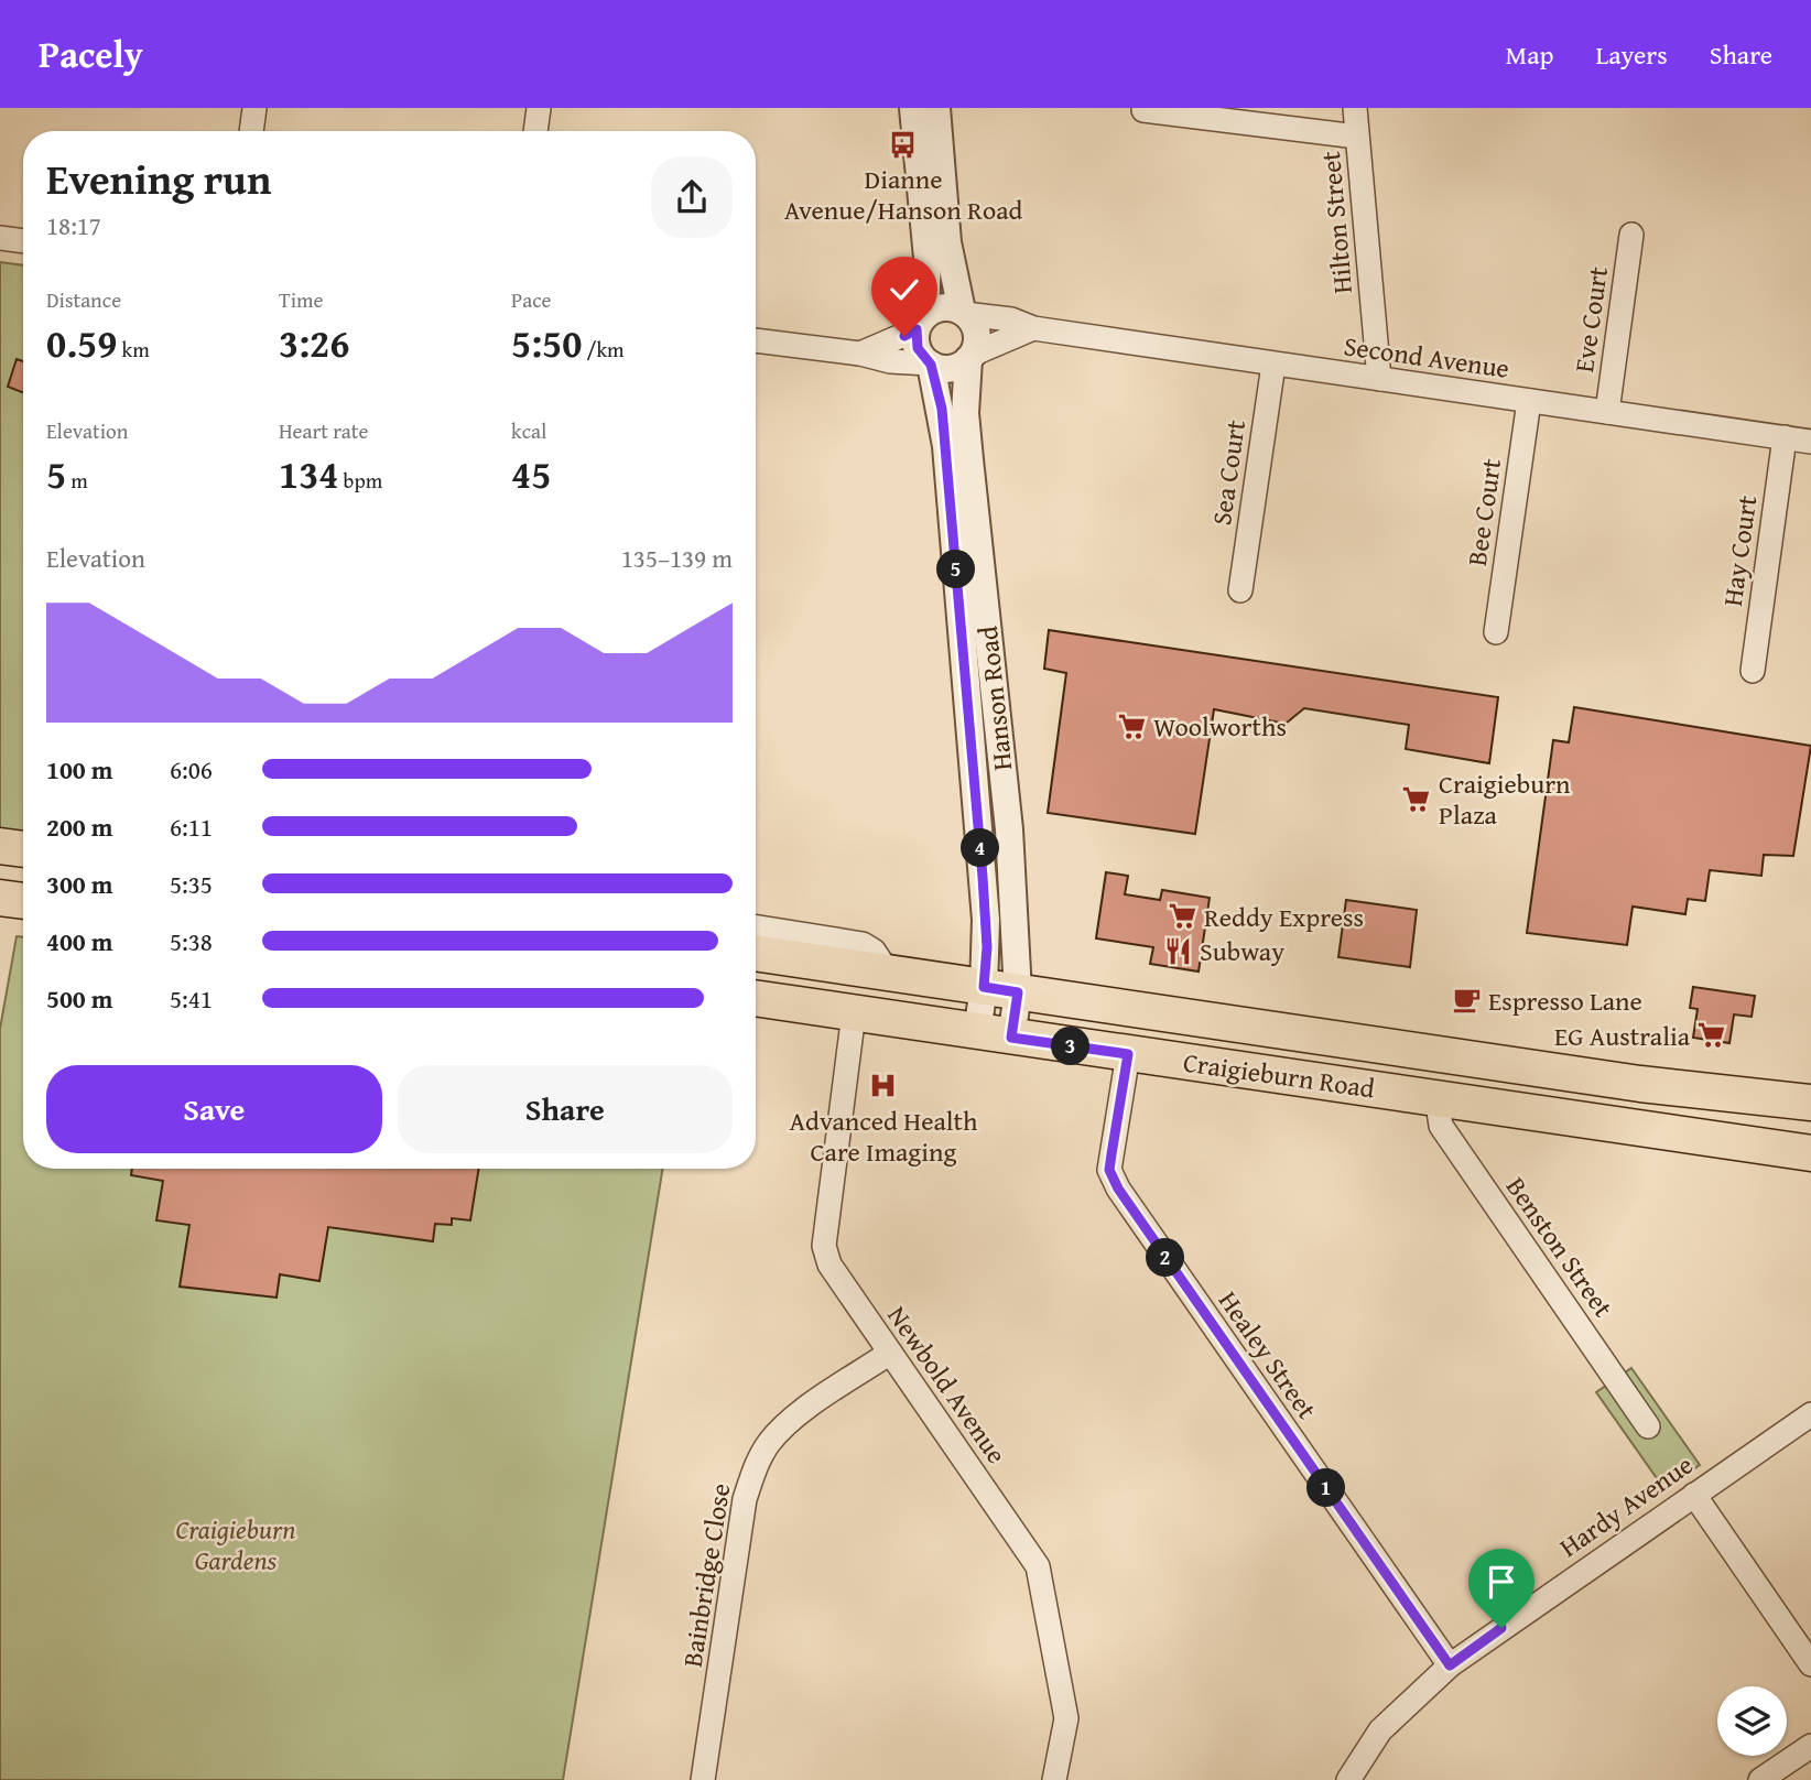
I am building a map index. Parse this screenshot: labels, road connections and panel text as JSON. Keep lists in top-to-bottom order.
{
  "streets": {
    "main road": ["Craigieburn Road"],
    "street": [
      "Hilton Street",
      "Eve Court",
      "Second Avenue",
      "Sea Court",
      "Bee Court",
      "Hay Court",
      "Hanson Road",
      "Benston Street",
      "Healey Street",
      "Newbold Avenue",
      "Hardy Avenue",
      "Bainbridge Close"
    ]
  },
  "crossings": [
    ["Hilton Street", "Second Avenue"],
    ["Eve Court", "Second Avenue"],
    ["Second Avenue", "Sea Court"],
    ["Second Avenue", "Bee Court"],
    ["Second Avenue", "Hay Court"],
    ["Second Avenue", "Hanson Road"],
    ["Hanson Road", "Craigieburn Road"],
    ["Craigieburn Road", "Benston Street"],
    ["Craigieburn Road", "Healey Street"],
    ["Craigieburn Road", "Newbold Avenue"],
    ["Healey Street", "Hardy Avenue"],
    ["Newbold Avenue", "Bainbridge Close"]
  ],
  "parks": ["Craigieburn Gardens"],
  "places": {
    "bus stop": ["Dianne Avenue/Hanson Road"],
    "supermarket": [
      "Woolworths",
      "Craigieburn Plaza",
      "Reddy Express",
      "EG Australia"
    ],
    "restaurant": ["Subway"],
    "cafe": ["Espresso Lane"],
    "hospital": ["Advanced Health Care Imaging"]
  },
  "page": {
    "header": "Pacely",
    "nav": ["Map", "Layers", "Share"],
    "heading": ["Evening run", "18:17"],
    "stats": [
      ["Distance", "0.59 km"],
      ["Time", "3:26"],
      ["Pace", "5:50 /km"],
      ["Elevation", "5 m"],
      ["Heart rate", "134 bpm"],
      ["kcal", "45"]
    ],
    "chart": ["Elevation", "135–139 m"],
    "pins": [
      "5",
      "4",
      "3",
      "2",
      "1"
    ],
    "list": [
      {
        "name": "100 m",
        "note": "6:06"
      },
      {
        "name": "200 m",
        "note": "6:11"
      },
      {
        "name": "300 m",
        "note": "5:35"
      },
      {
        "name": "400 m",
        "note": "5:38"
      },
      {
        "name": "500 m",
        "note": "5:41"
      }
    ],
    "buttons": ["Save", "Share"]
  }
}
